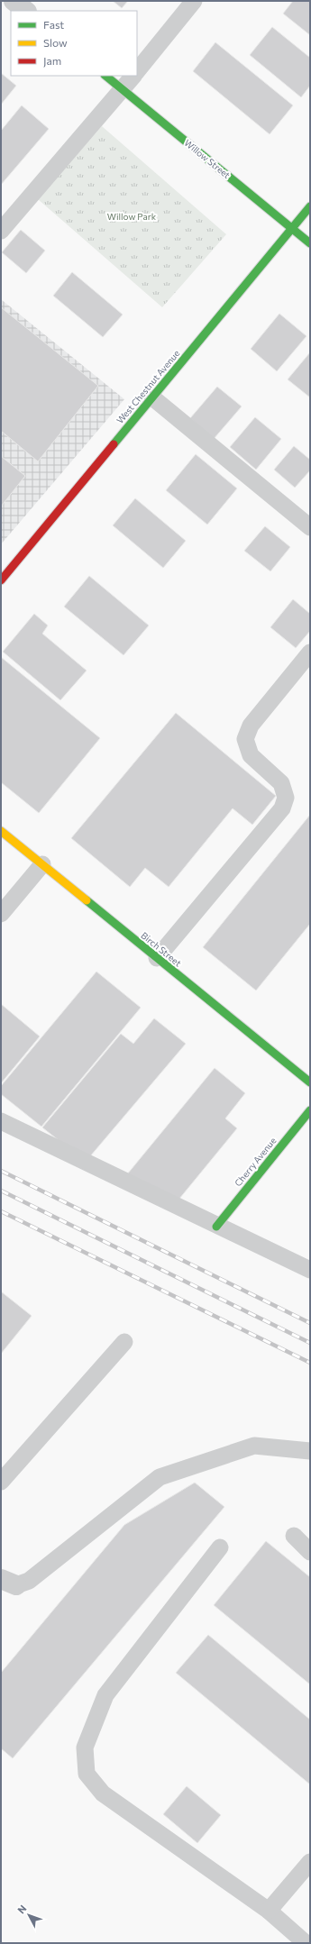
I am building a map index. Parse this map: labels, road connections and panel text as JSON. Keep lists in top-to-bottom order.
{
  "streets": {
    "street": [
      "Willow Street",
      "West Chestnut Avenue",
      "Birch Street",
      "Cherry Avenue"
    ]
  },
  "crossings": [
    ["Willow Street", "West Chestnut Avenue"]
  ],
  "parks": ["Willow Park"],
  "legend": ["Fast", "Slow", "Jam"],
  "north": "top left"
}
